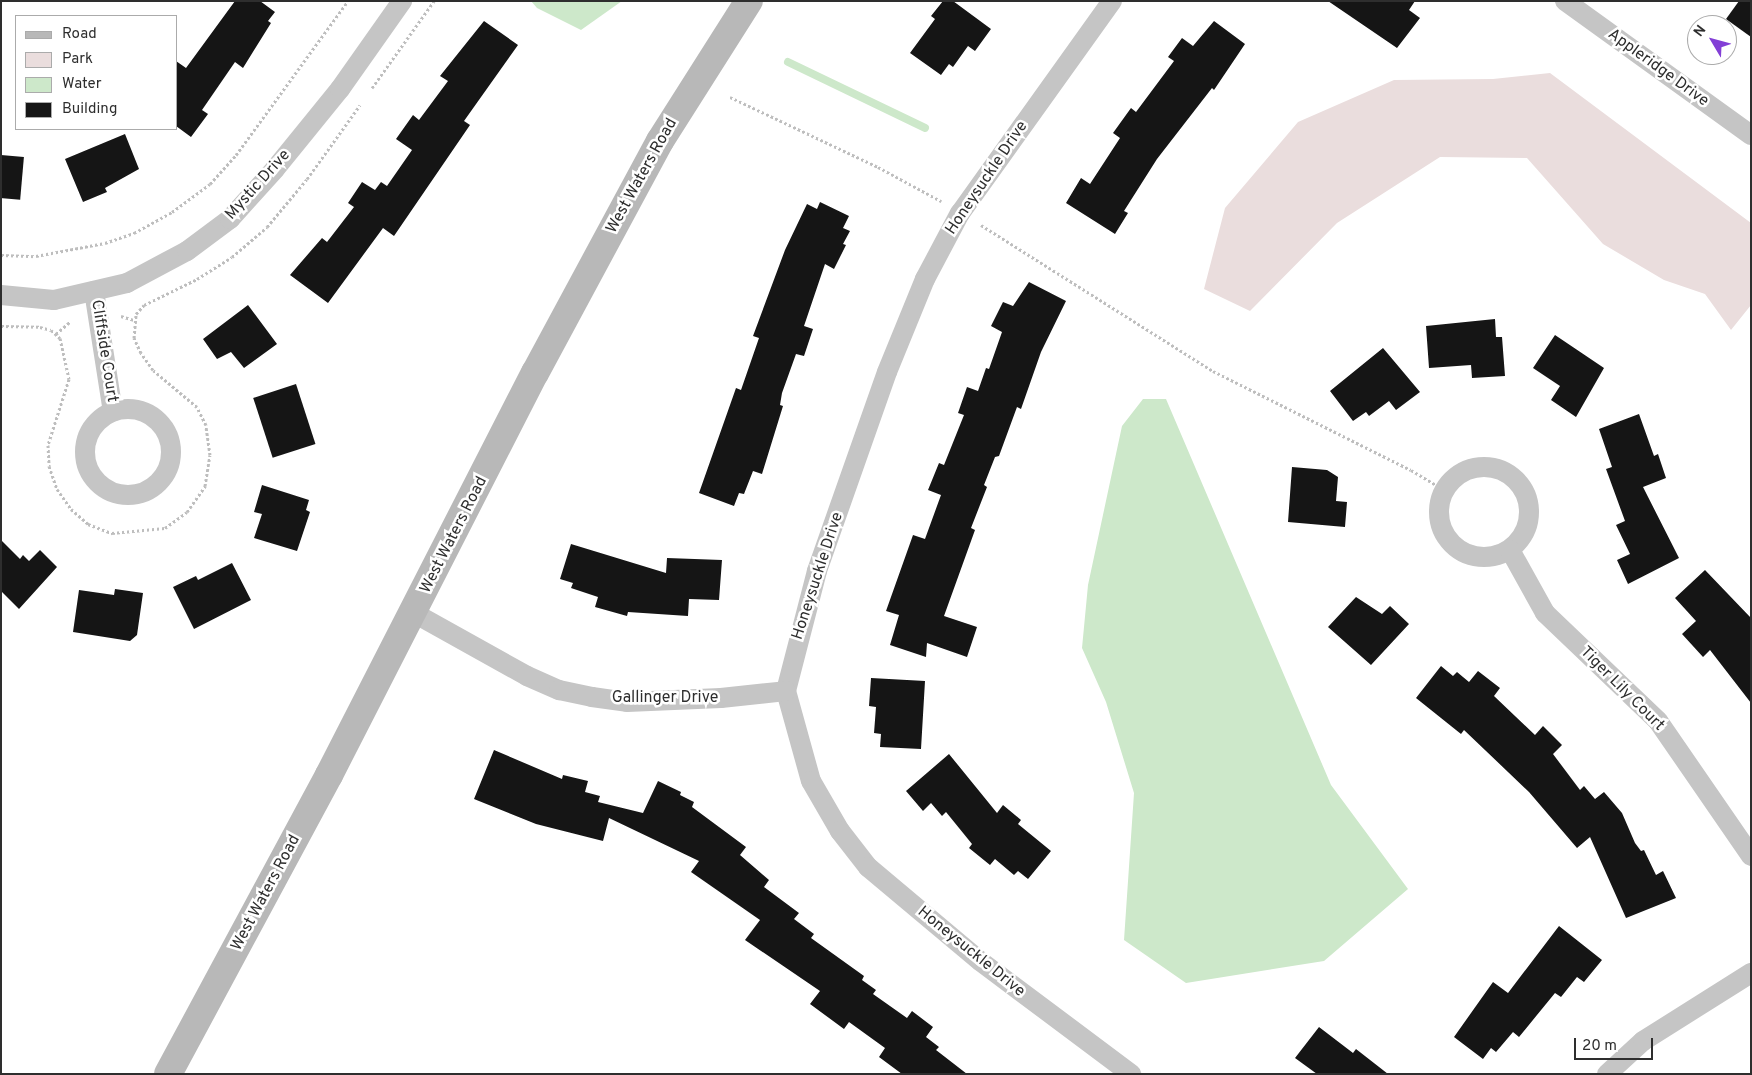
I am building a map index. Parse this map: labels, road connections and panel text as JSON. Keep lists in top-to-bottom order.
{
  "streets": {
    "street": [
      "Appleridge Drive",
      "West Waters Road",
      "Honeysuckle Drive",
      "Mystic Drive",
      "Cliffside Court",
      "Tiger Lily Court",
      "Gallinger Drive"
    ]
  },
  "crossings": [
    ["West Waters Road", "Gallinger Drive"],
    ["Honeysuckle Drive", "Gallinger Drive"],
    ["Mystic Drive", "Cliffside Court"]
  ],
  "legend": [
    "Road",
    "Park",
    "Water",
    "Building"
  ],
  "scale_bar": "20 m",
  "north": "top left"
}
